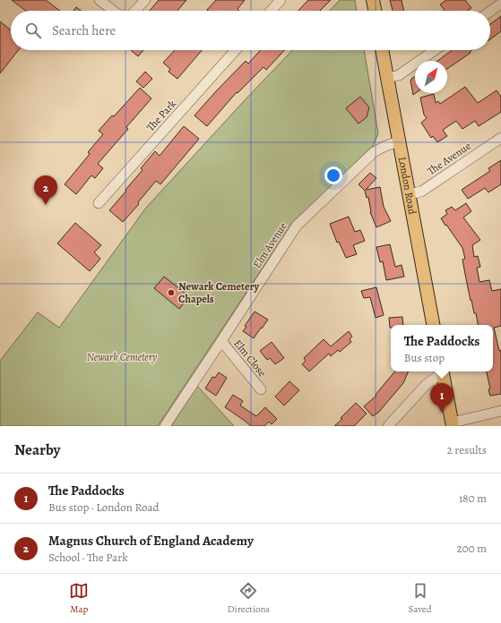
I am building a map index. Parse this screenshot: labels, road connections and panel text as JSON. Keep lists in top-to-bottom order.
{
  "streets": {
    "main road": ["London Road"],
    "street": [
      "The Park",
      "The Avenue",
      "Elm Avenue",
      "Elm Close"
    ]
  },
  "crossings": [
    ["The Avenue", "London Road"],
    ["London Road", "Elm Avenue"],
    ["Elm Avenue", "Elm Close"]
  ],
  "parks": ["Newark Cemetery"],
  "places": ["Newark Cemetery Chapels"],
  "north": "top right",
  "page": {
    "search": "Search here",
    "pins": ["2", "1"],
    "popup": ["The Paddocks", "Bus stop"],
    "heading": ["Nearby", "2 results"],
    "list": [
      {
        "mark": "1",
        "name": "The Paddocks",
        "note": "Bus stop · London Road",
        "value": "180 m"
      },
      {
        "mark": "2",
        "name": "Magnus Church of England Academy",
        "note": "School · The Park",
        "value": "200 m"
      }
    ],
    "nav": ["Map", "Directions", "Saved"]
  }
}
